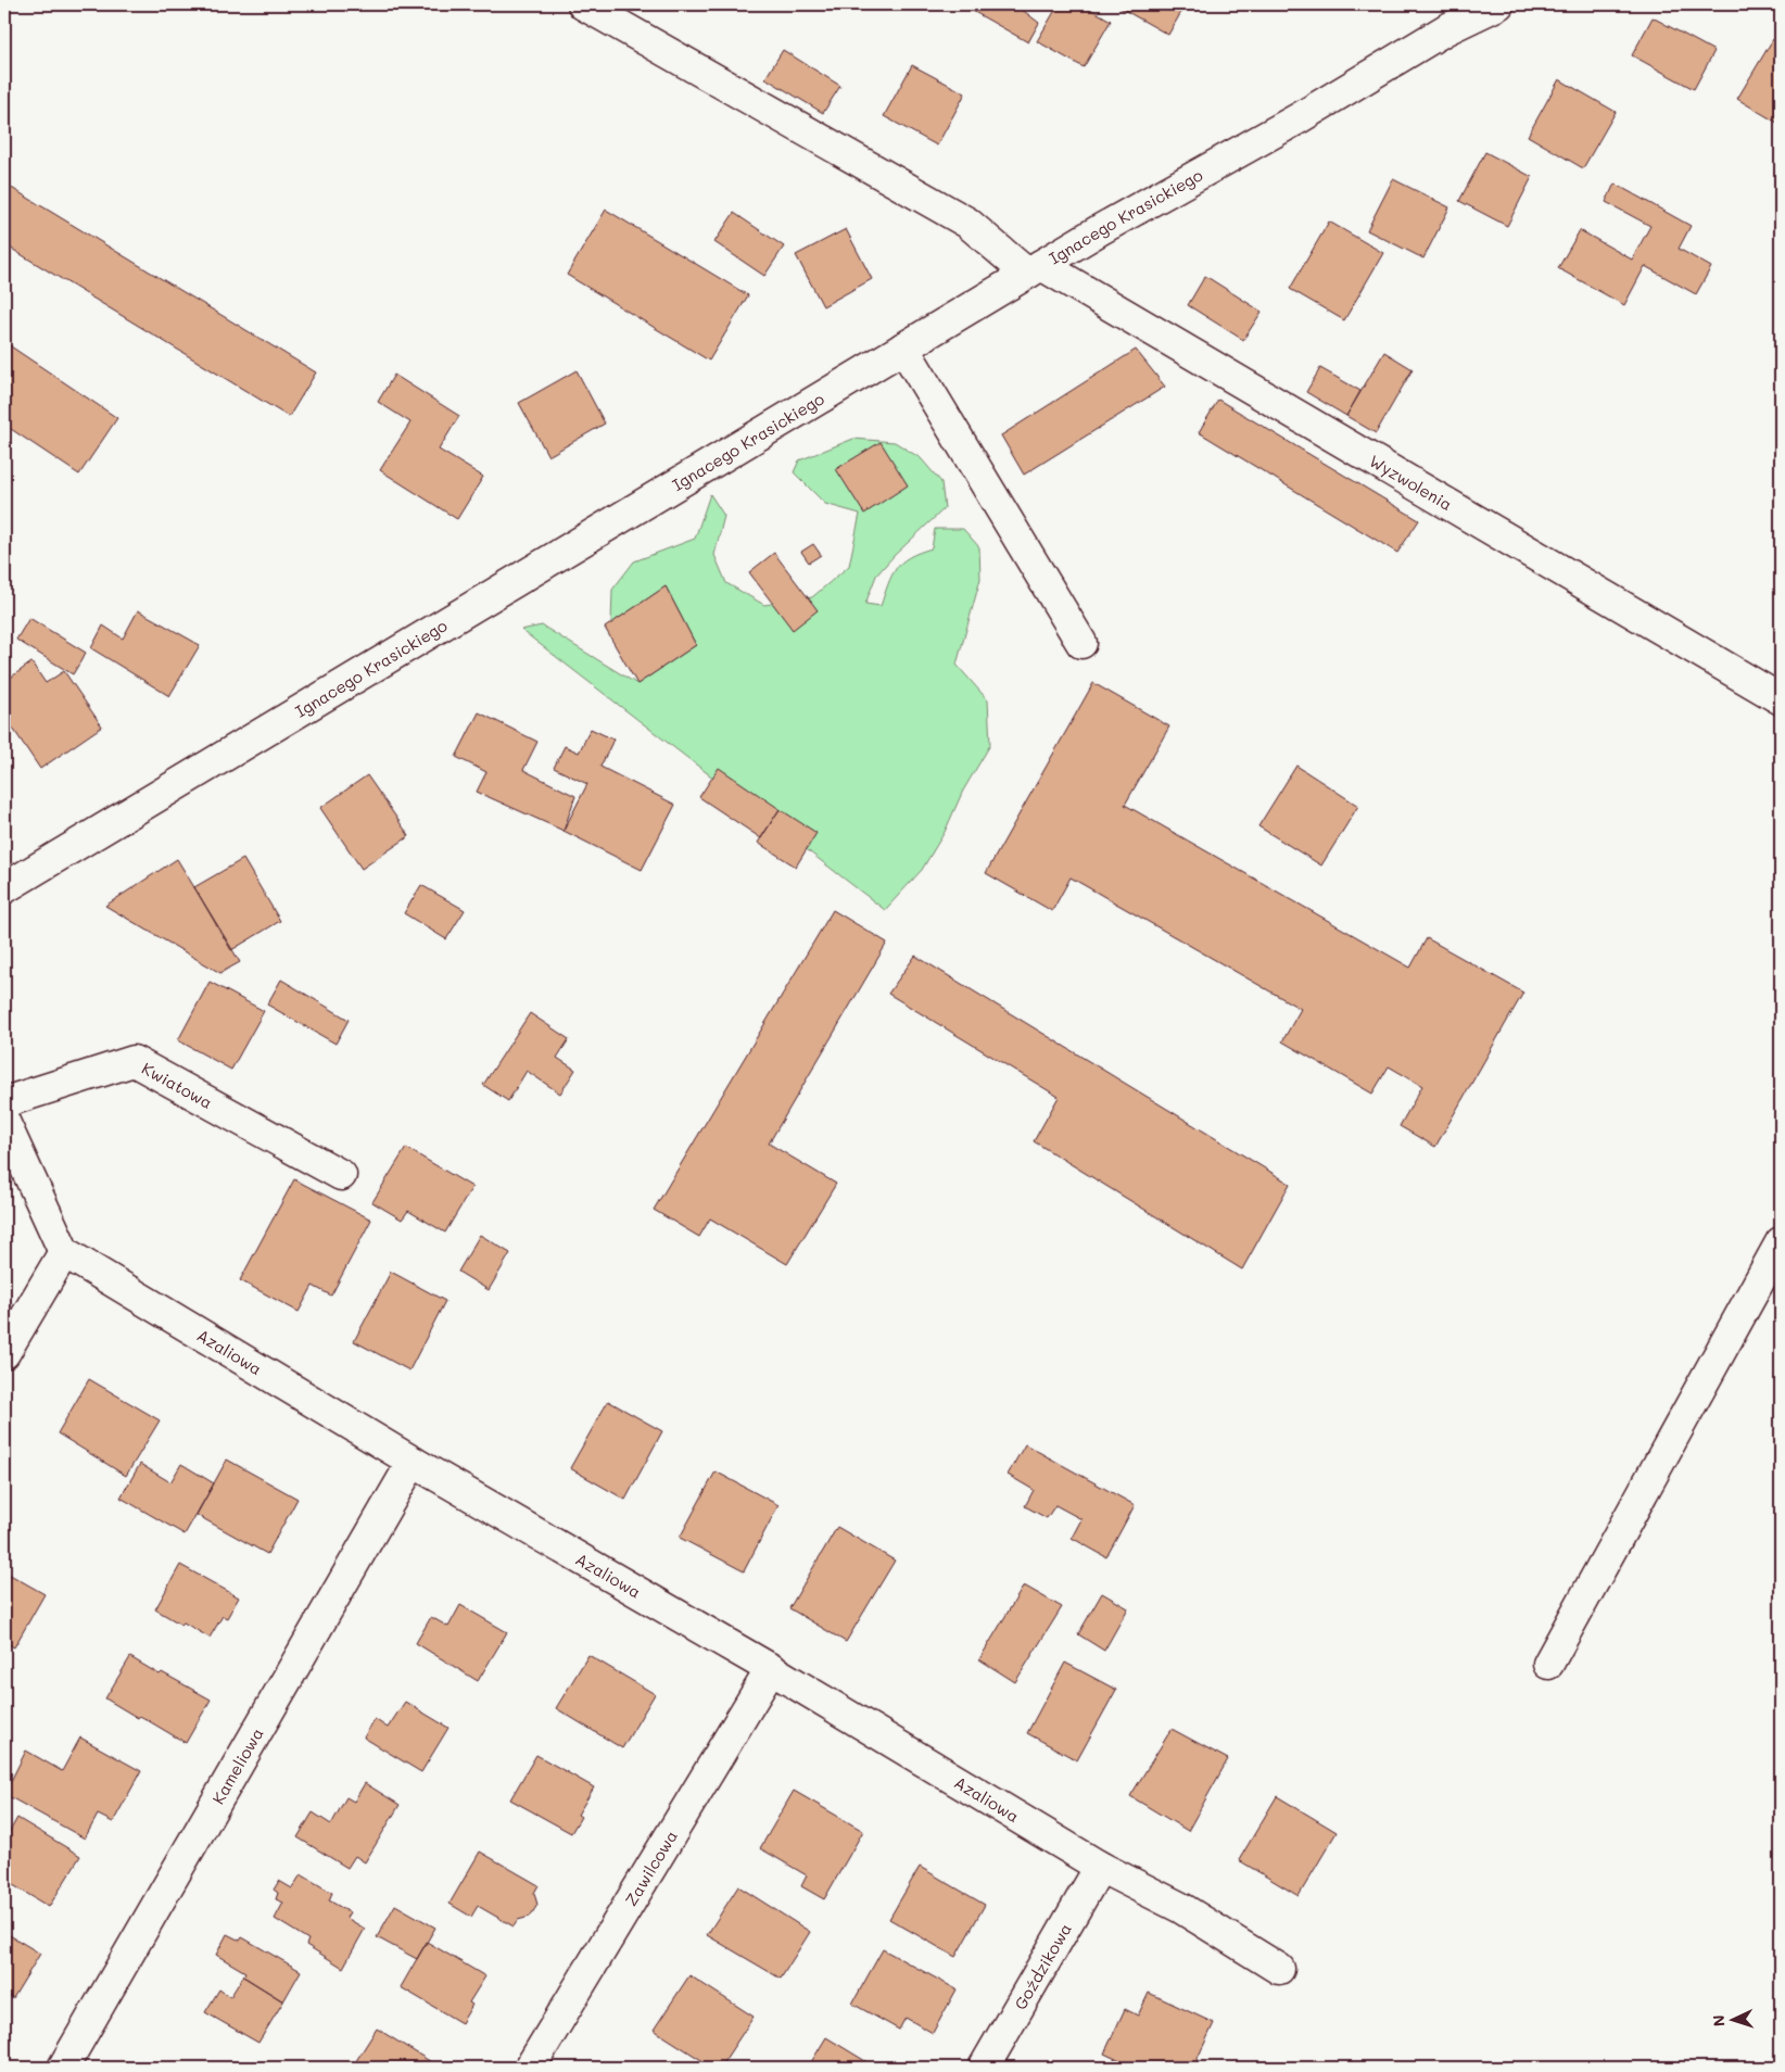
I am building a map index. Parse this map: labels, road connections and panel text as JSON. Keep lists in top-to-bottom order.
{
  "streets": {
    "street": [
      "Ignacego Krasickiego",
      "Wyzwolenia",
      "Kwiatowa",
      "Azaliowa",
      "Kameliowa",
      "Zawilcowa",
      "Goździkowa"
    ]
  },
  "crossings": [
    ["Ignacego Krasickiego", "Wyzwolenia"],
    ["Azaliowa", "Kameliowa"],
    ["Azaliowa", "Zawilcowa"],
    ["Azaliowa", "Goździkowa"]
  ],
  "north": "left"
}
